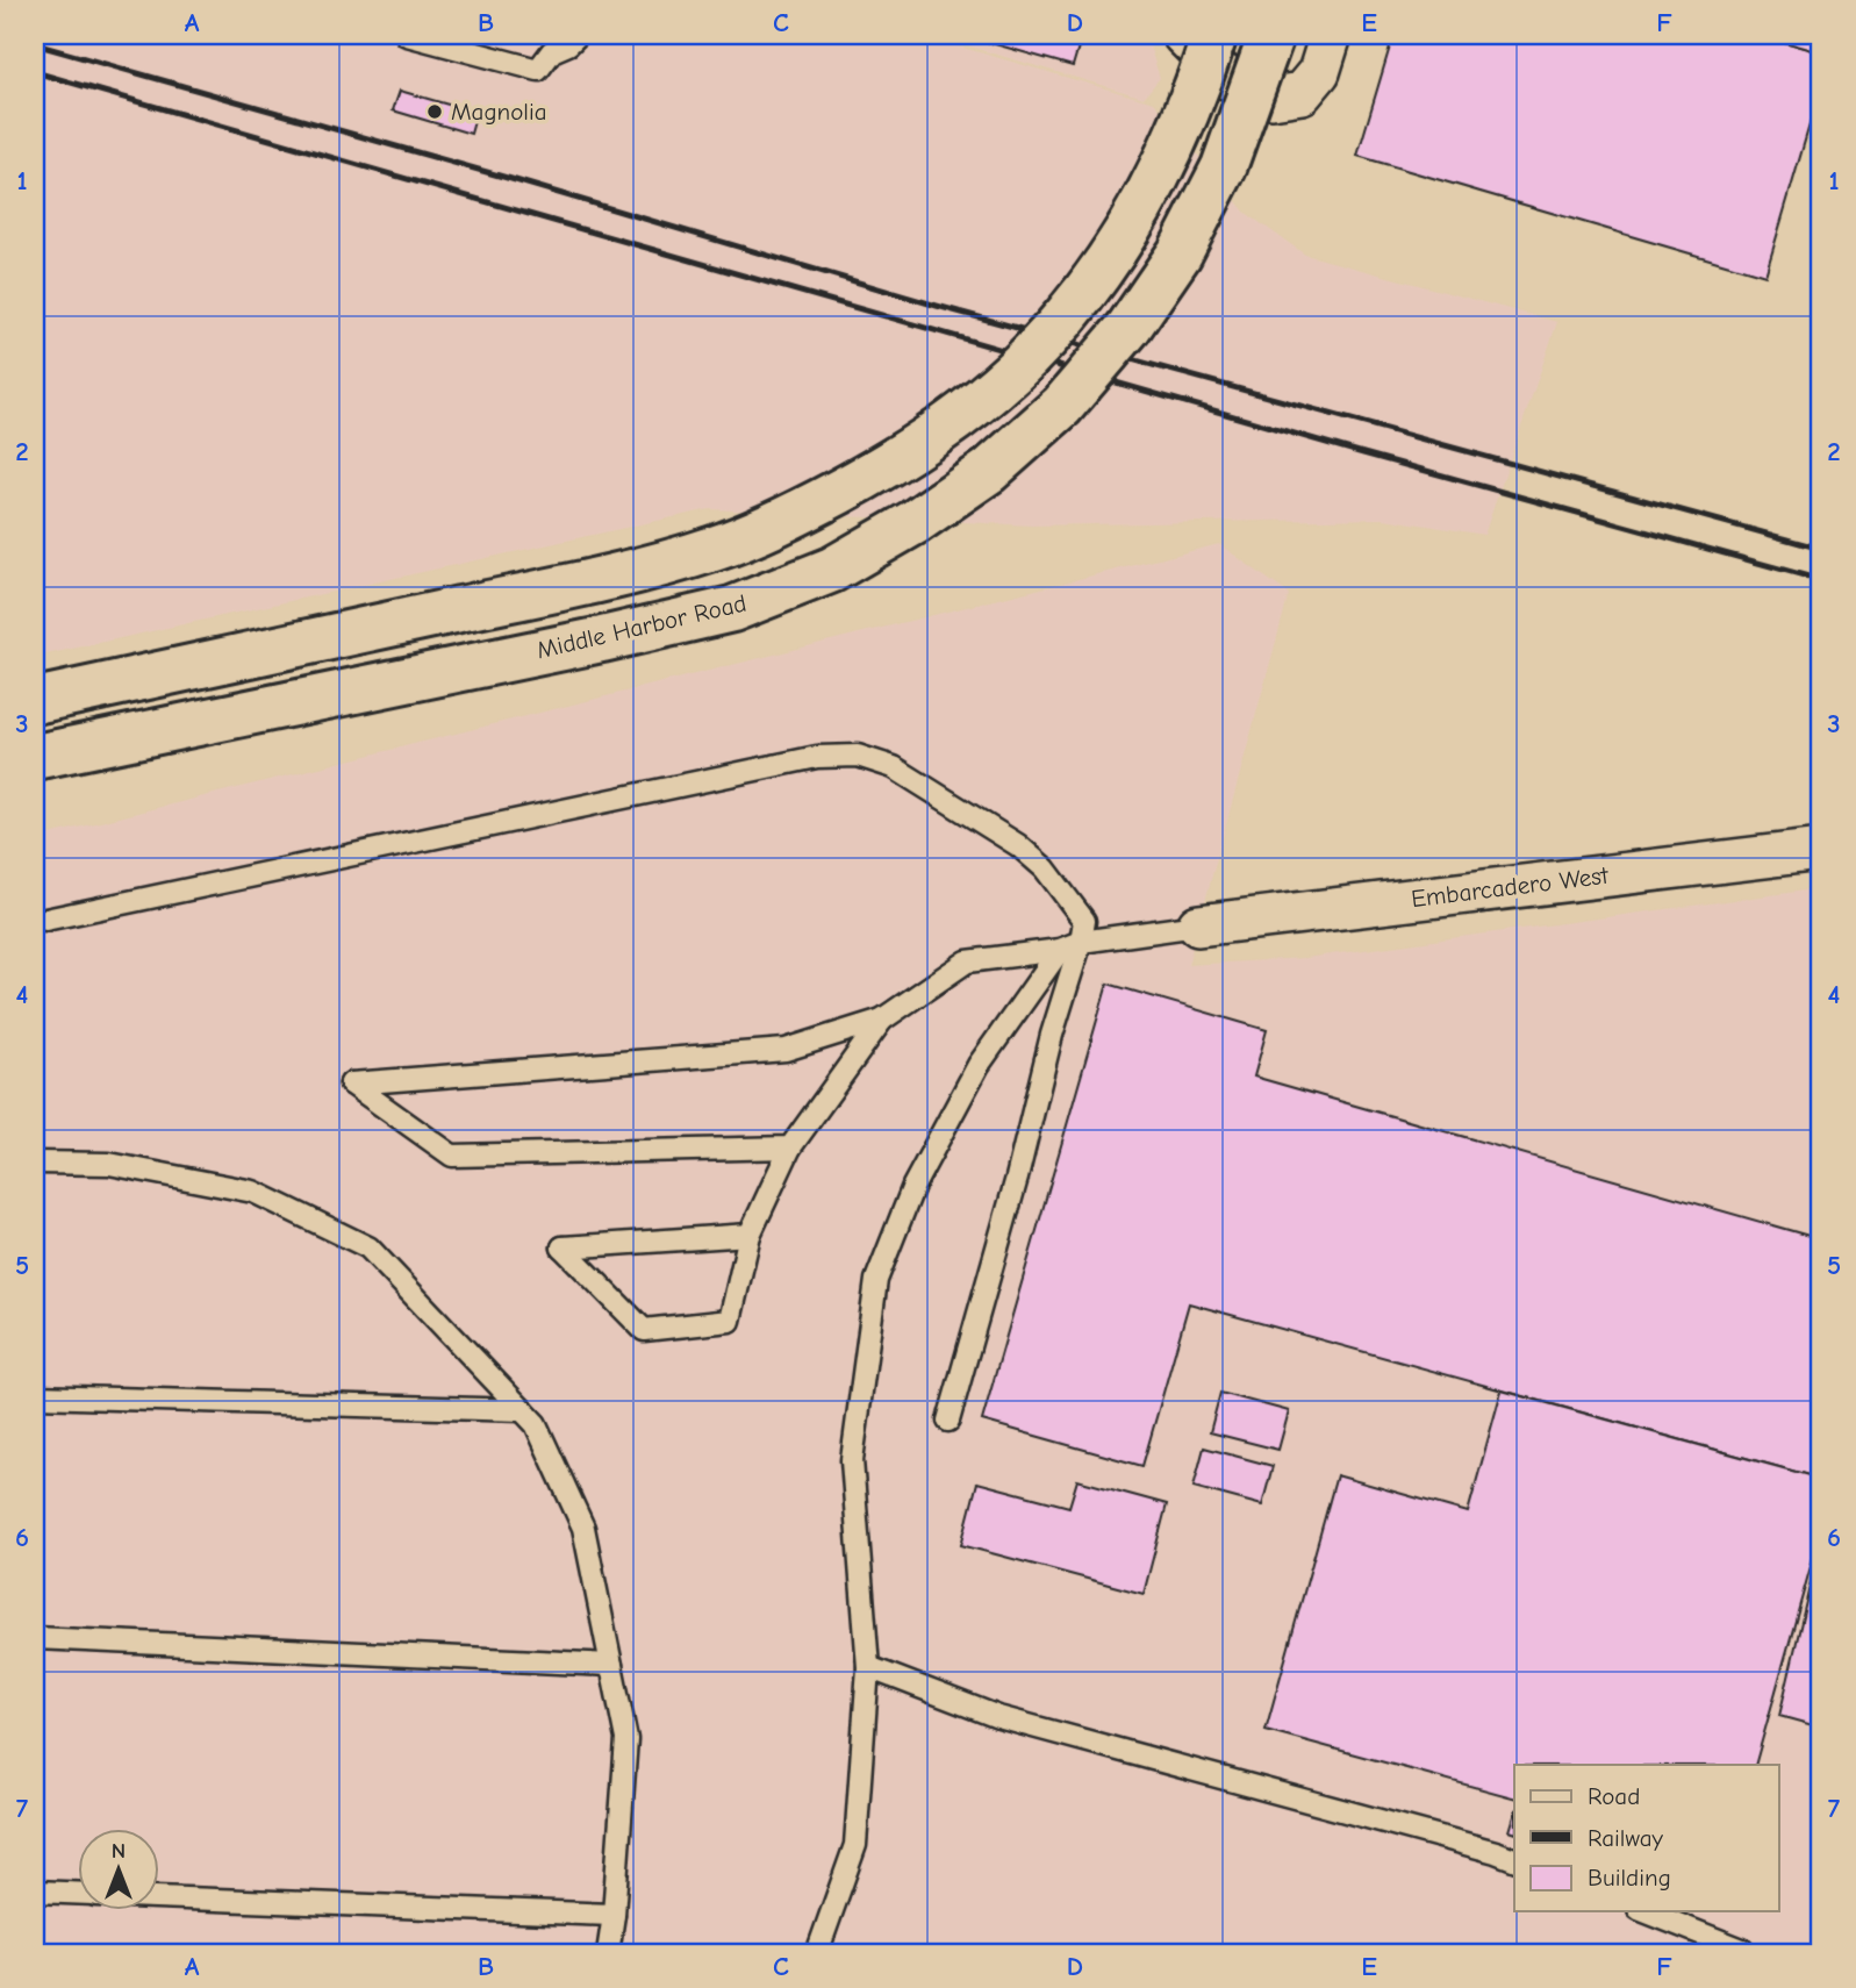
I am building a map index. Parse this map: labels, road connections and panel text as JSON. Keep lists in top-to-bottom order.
{
  "streets": {
    "main road": ["Middle Harbor Road"],
    "street": ["Embarcadero West"]
  },
  "places": ["Magnolia"],
  "legend": ["Road", "Railway", "Building"],
  "north": "top",
  "grid": {
    "columns": [
      "A",
      "B",
      "C",
      "D",
      "E",
      "F"
    ],
    "rows": [
      "1",
      "2",
      "3",
      "4",
      "5",
      "6",
      "7"
    ]
  }
}
